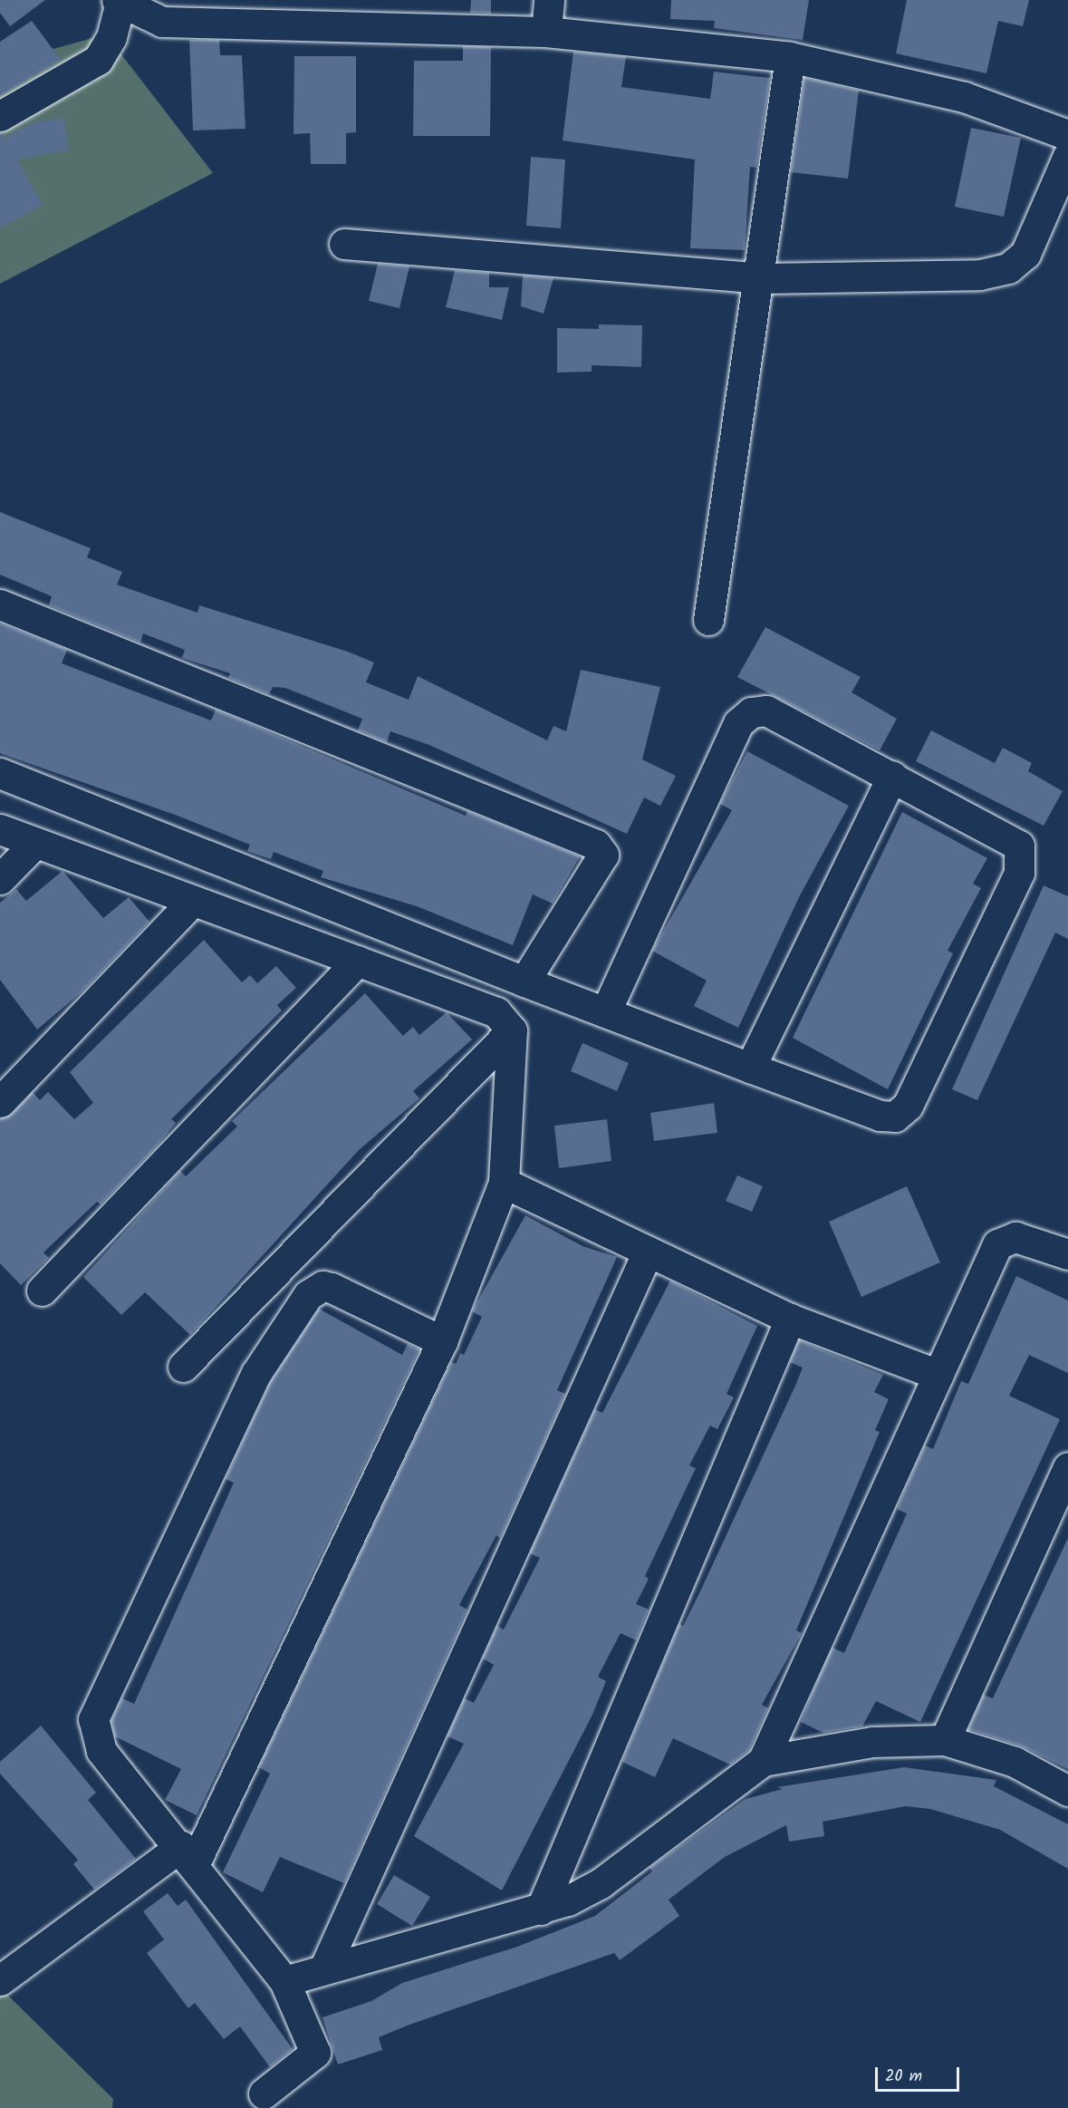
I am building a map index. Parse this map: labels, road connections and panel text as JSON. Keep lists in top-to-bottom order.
{
  "scale_bar": "20 m"
}
